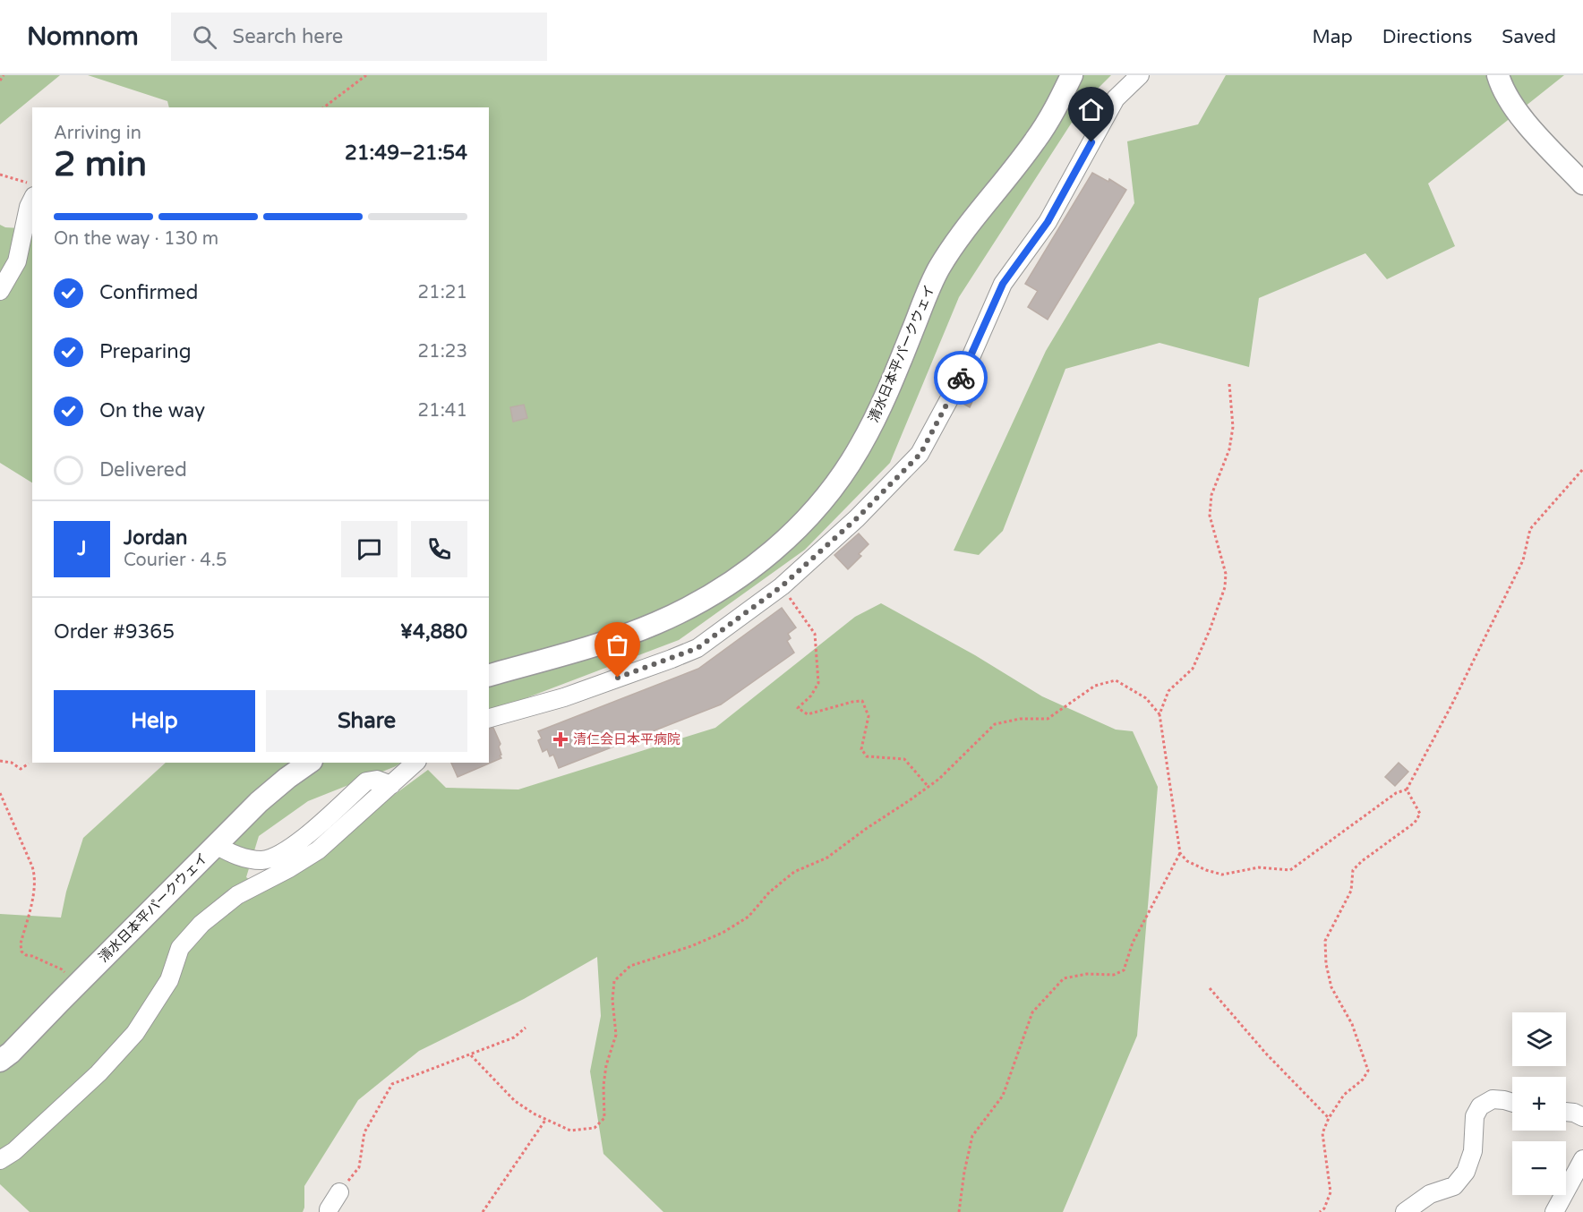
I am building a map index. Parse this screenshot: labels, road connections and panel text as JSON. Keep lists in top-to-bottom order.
{
  "streets": {
    "street": ["清水日本平パークウェイ"]
  },
  "places": {
    "health": ["清仁会日本平病院"]
  },
  "page": {
    "header": "Nomnom",
    "search": "Search here",
    "nav": ["Map", "Directions", "Saved"],
    "heading": ["2 min", "Arriving in", "21:49–21:54"],
    "panel": [
      "Jordan",
      "Courier · 4.5",
      "Order #9365",
      "¥4,880"
    ],
    "bar": "On the way · 130 m",
    "list": [
      ["Confirmed", "21:21"],
      ["Preparing", "21:23"],
      ["On the way", "21:41"],
      "Delivered"
    ],
    "round": "J",
    "buttons": ["Help", "Share"],
    "map_buttons": ["+", "−"]
  }
}
